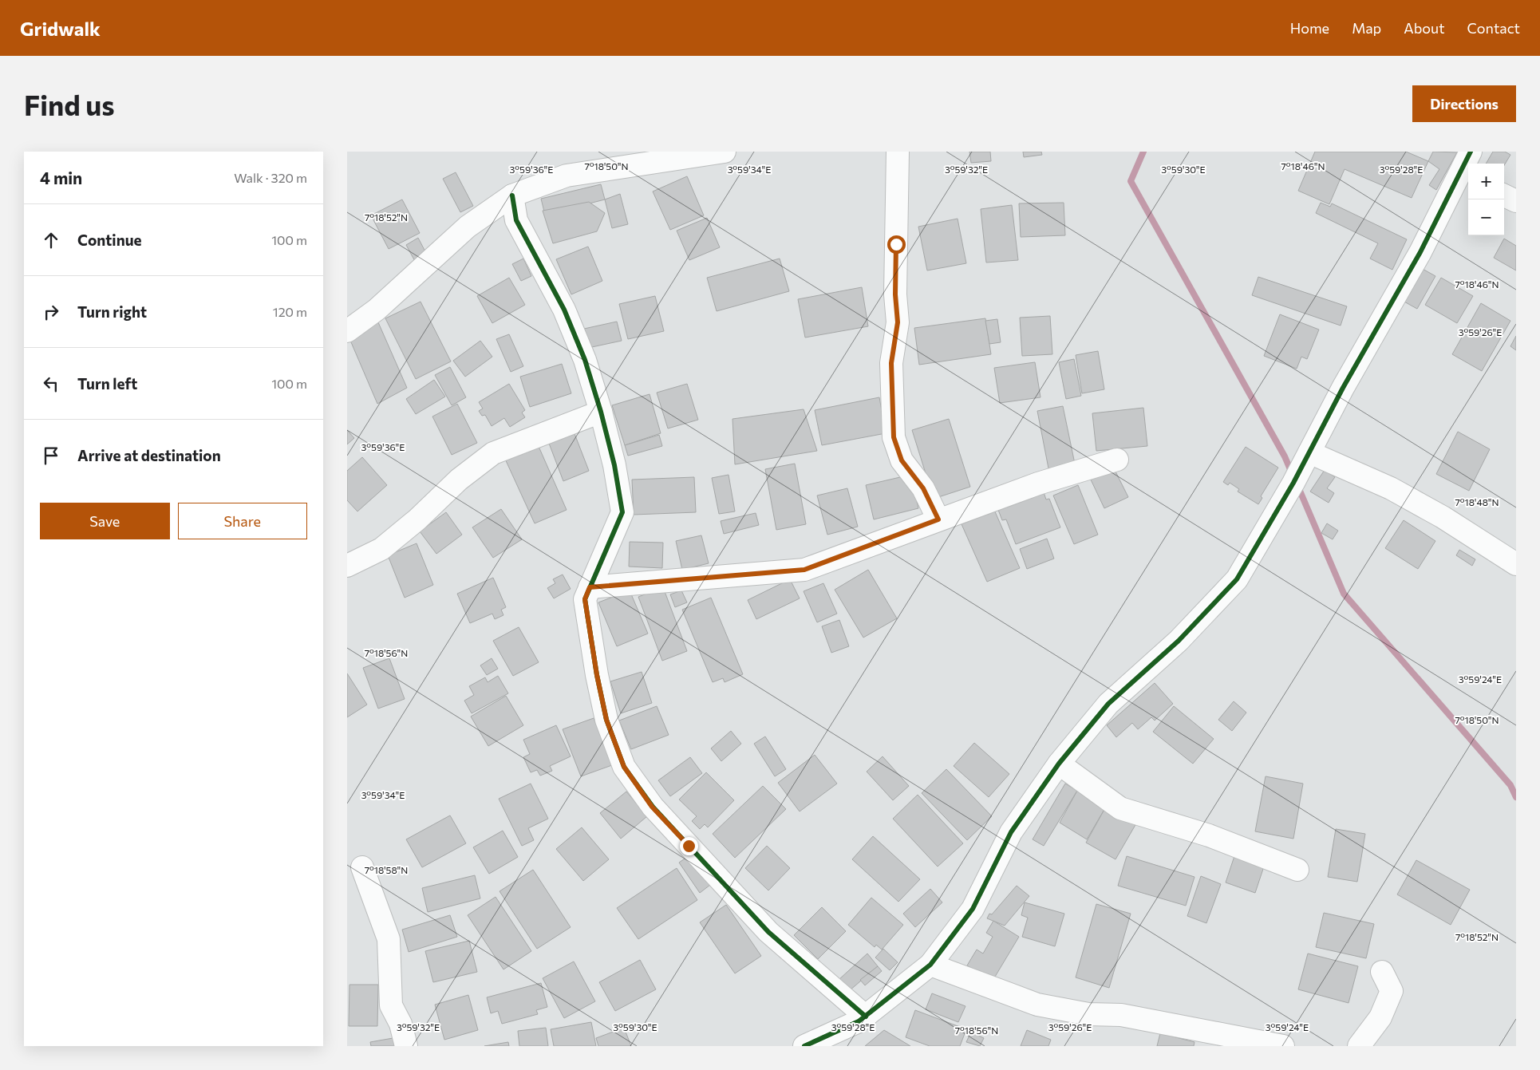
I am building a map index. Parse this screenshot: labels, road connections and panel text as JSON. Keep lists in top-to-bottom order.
{
  "page": {
    "header": "Gridwalk",
    "nav": [
      "Home",
      "Map",
      "About",
      "Contact"
    ],
    "buttons": [
      "Directions",
      ["Save", "Share"]
    ],
    "title": "Find us",
    "heading": ["4 min", "Walk · 320 m"],
    "map_buttons": ["+", "−"],
    "list": [
      ["Continue", "100 m"],
      ["Turn right", "120 m"],
      ["Turn left", "100 m"],
      "Arrive at destination"
    ]
  },
  "coordinates": [
    "7°18'50\"N",
    "7°18'46\"N",
    "3°59'36\"E",
    "3°59'34\"E",
    "3°59'32\"E",
    "3°59'30\"E",
    "3°59'28\"E",
    "7°18'52\"N",
    "3°59'26\"E",
    "7°18'48\"N",
    "7°18'56\"N",
    "3°59'24\"E",
    "7°18'58\"N"
  ]
}
